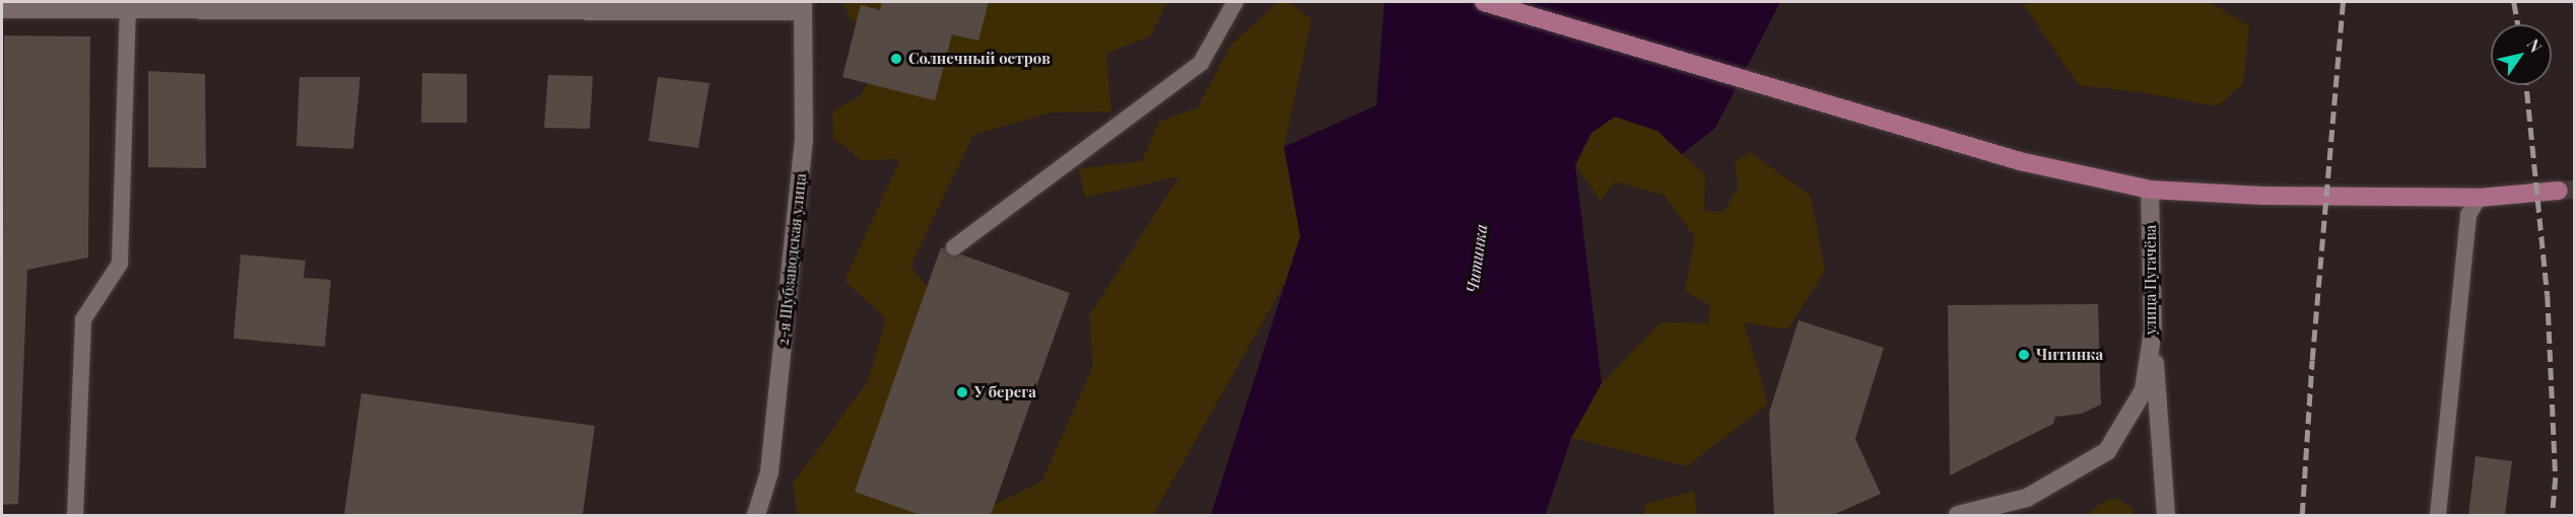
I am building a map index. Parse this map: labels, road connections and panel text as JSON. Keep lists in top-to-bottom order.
{
  "streets": {
    "street": ["2-я Шубзаводская улица", "улица Пугачёва"]
  },
  "water": ["Читинка"],
  "places": ["Солнечный остров", "Читинка", "У берега"],
  "north": "top right"
}
